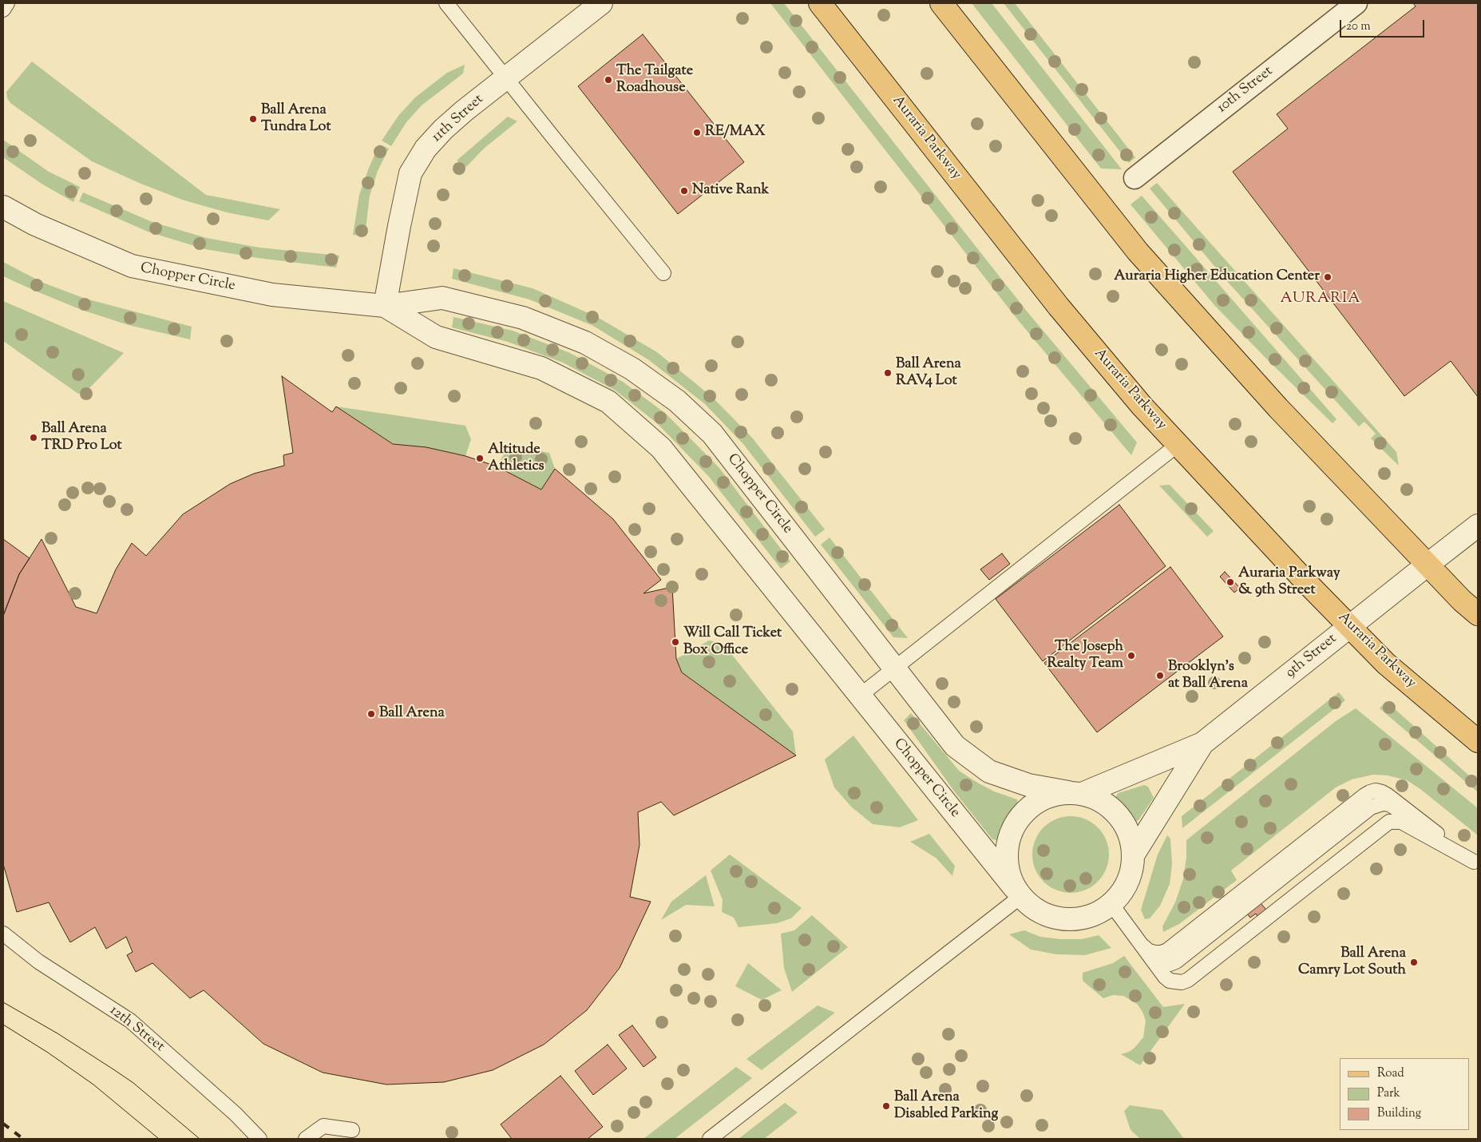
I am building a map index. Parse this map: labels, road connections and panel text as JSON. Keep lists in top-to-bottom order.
{
  "streets": {
    "main road": ["Auraria Parkway"],
    "street": [
      "10th Street",
      "11th Street",
      "Chopper Circle",
      "9th Street"
    ],
    "lane": ["12th Street"]
  },
  "crossings": [
    ["11th Street", "Chopper Circle"],
    ["Auraria Parkway", "9th Street"],
    ["Chopper Circle", "9th Street"]
  ],
  "districts": ["AURARIA"],
  "places": [
    "The Tailgate Roadhouse",
    "Ball Arena Tundra Lot",
    "RE/MAX",
    "Native Rank",
    "Auraria Higher Education Center",
    "Ball Arena RAV4 Lot",
    "Ball Arena TRD Pro Lot",
    "Altitude Athletics",
    "Auraria Parkway & 9th Street",
    "Will Call Ticket Box Office",
    "The Joseph Realty Team",
    "Brooklyn's at Ball Arena",
    "Ball Arena",
    "Ball Arena Camry Lot South",
    "Ball Arena Disabled Parking"
  ],
  "legend": ["Road", "Park", "Building"],
  "scale_bar": "20 m"
}
